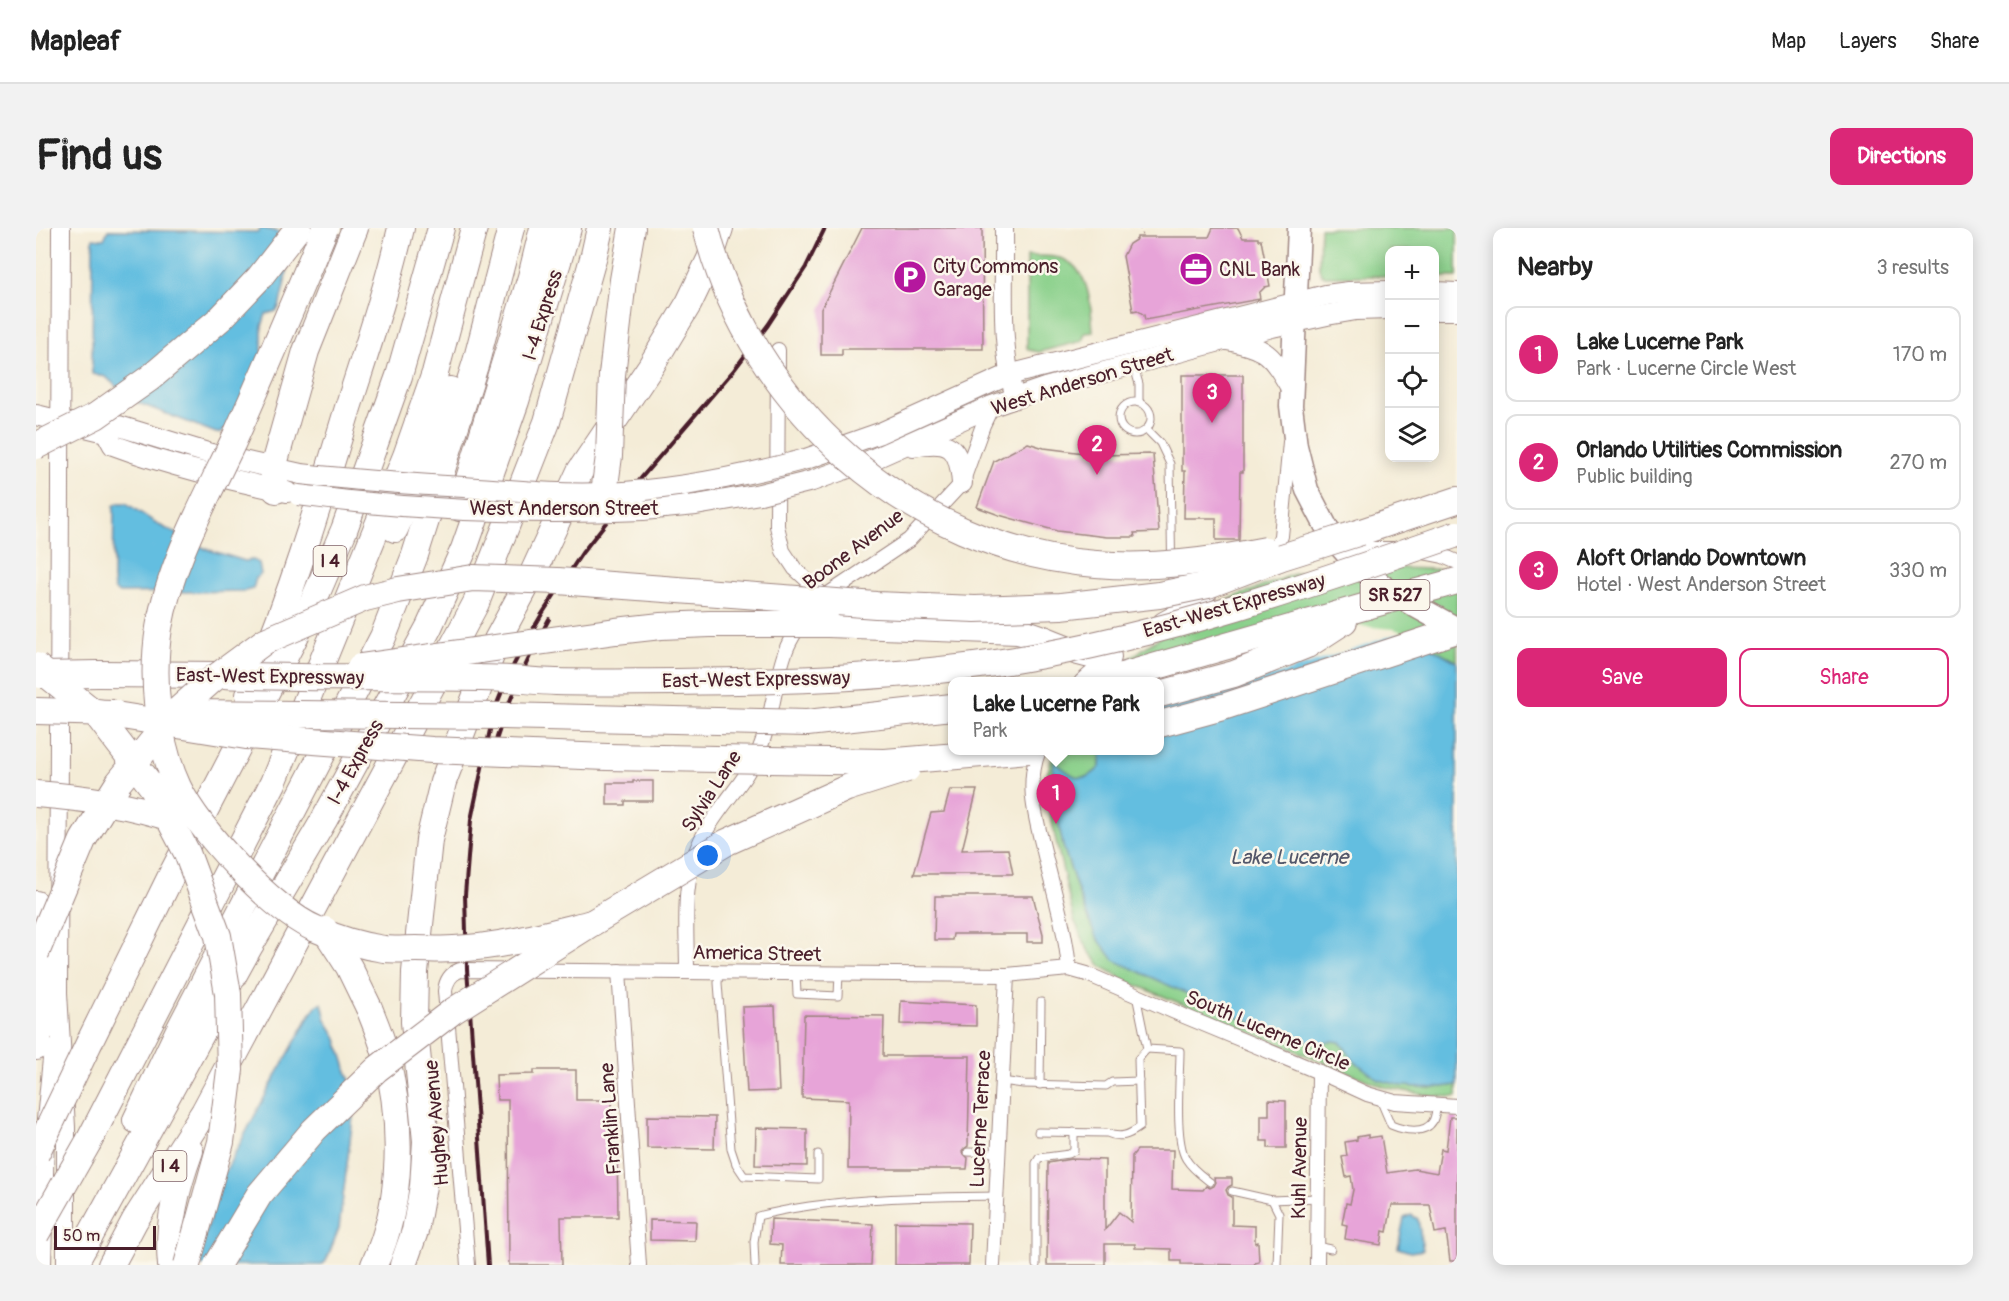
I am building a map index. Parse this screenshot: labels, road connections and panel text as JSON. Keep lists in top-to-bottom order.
{
  "streets": {
    "highway": ["I-4 Express", "I 4", "East-West Expressway"],
    "main road": ["West Anderson Street", "SR 527"],
    "street": [
      "Boone Avenue",
      "Sylvia Lane",
      "America Street",
      "South Lucerne Circle",
      "Franklin Lane",
      "Lucerne Terrace",
      "Hughey Avenue",
      "Kuhl Avenue"
    ]
  },
  "crossings": [
    ["West Anderson Street", "Boone Avenue"],
    ["West Anderson Street", "SR 527"],
    ["Boone Avenue", "Sylvia Lane"],
    ["Sylvia Lane", "America Street"],
    ["America Street", "South Lucerne Circle"],
    ["America Street", "Franklin Lane"],
    ["America Street", "Lucerne Terrace"],
    ["America Street", "Hughey Avenue"],
    ["South Lucerne Circle", "Kuhl Avenue"]
  ],
  "water": ["Lake Lucerne"],
  "places": {
    "office": ["CNL Bank"],
    "parking": ["City Commons Garage"]
  },
  "scale_bar": "50 m",
  "page": {
    "header": "Mapleaf",
    "nav": ["Map", "Layers", "Share"],
    "buttons": [
      "Directions",
      ["Save", "Share"]
    ],
    "title": "Find us",
    "heading": ["Nearby", "3 results"],
    "map_buttons": ["+", "−"],
    "list": [
      {
        "mark": "1",
        "name": "Lake Lucerne Park",
        "note": "Park · Lucerne Circle West",
        "value": "170 m"
      },
      {
        "mark": "2",
        "name": "Orlando Utilities Commission",
        "note": "Public building",
        "value": "270 m"
      },
      {
        "mark": "3",
        "name": "Aloft Orlando Downtown",
        "note": "Hotel · West Anderson Street",
        "value": "330 m"
      }
    ],
    "pins": ["3", "2", "1"],
    "popup": ["Lake Lucerne Park", "Park"],
    "scale": "50 m"
  }
}
